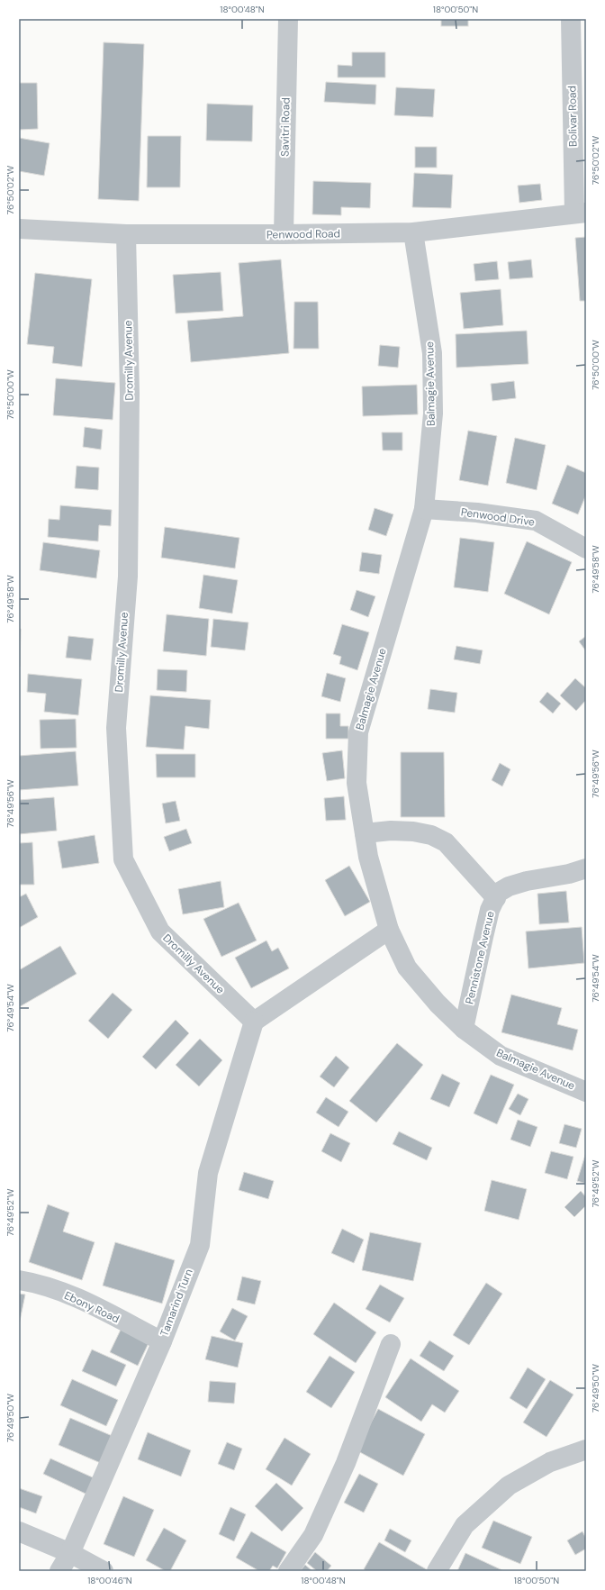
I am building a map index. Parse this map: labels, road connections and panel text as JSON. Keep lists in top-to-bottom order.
{
  "streets": {
    "street": [
      "Bolivar Road",
      "Savitri Road",
      "Penwood Road",
      "Dromilly Avenue",
      "Balmagie Avenue",
      "Penwood Drive",
      "Pennistone Avenue",
      "Tamarind Turn",
      "Ebony Road"
    ]
  },
  "crossings": [
    ["Bolivar Road", "Penwood Road"],
    ["Savitri Road", "Penwood Road"],
    ["Penwood Road", "Dromilly Avenue"],
    ["Penwood Road", "Balmagie Avenue"],
    ["Dromilly Avenue", "Tamarind Turn"],
    ["Balmagie Avenue", "Penwood Drive"],
    ["Balmagie Avenue", "Pennistone Avenue"],
    ["Tamarind Turn", "Ebony Road"]
  ],
  "coordinates": [
    "18°00'48\"N",
    "18°00'50\"N",
    "76°50'02\"W",
    "76°50'00\"W",
    "76°49'58\"W",
    "76°49'56\"W",
    "76°49'54\"W",
    "76°49'52\"W",
    "76°49'50\"W",
    "18°00'46\"N"
  ]
}
